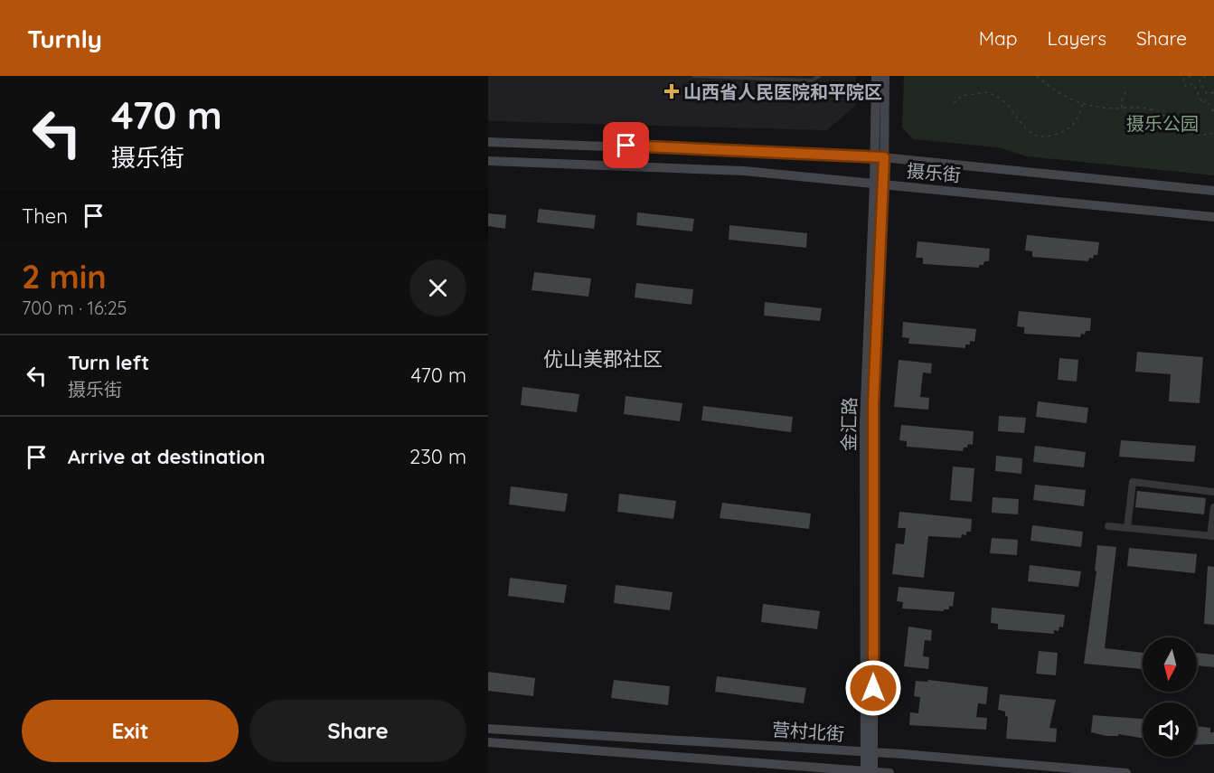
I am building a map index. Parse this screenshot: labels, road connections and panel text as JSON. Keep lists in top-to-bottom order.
{
  "streets": {
    "street": ["摄乐街", "金汇路", "营村北街"]
  },
  "crossings": [
    ["摄乐街", "金汇路"],
    ["金汇路", "营村北街"]
  ],
  "districts": ["优山美郡社区"],
  "parks": ["摄乐公园"],
  "places": {
    "health": ["山西省人民医院和平院区"]
  },
  "north": "bottom",
  "page": {
    "header": "Turnly",
    "nav": ["Map", "Layers", "Share"],
    "turn": ["470 m", "摄乐街"],
    "then": "Then",
    "heading": ["2 min", "700 m · 16:25"],
    "list": [
      {
        "name": "Turn left",
        "note": "摄乐街",
        "value": "470 m"
      },
      {
        "name": "Arrive at destination",
        "value": "230 m"
      }
    ],
    "buttons": ["Exit", "Share"]
  }
}
